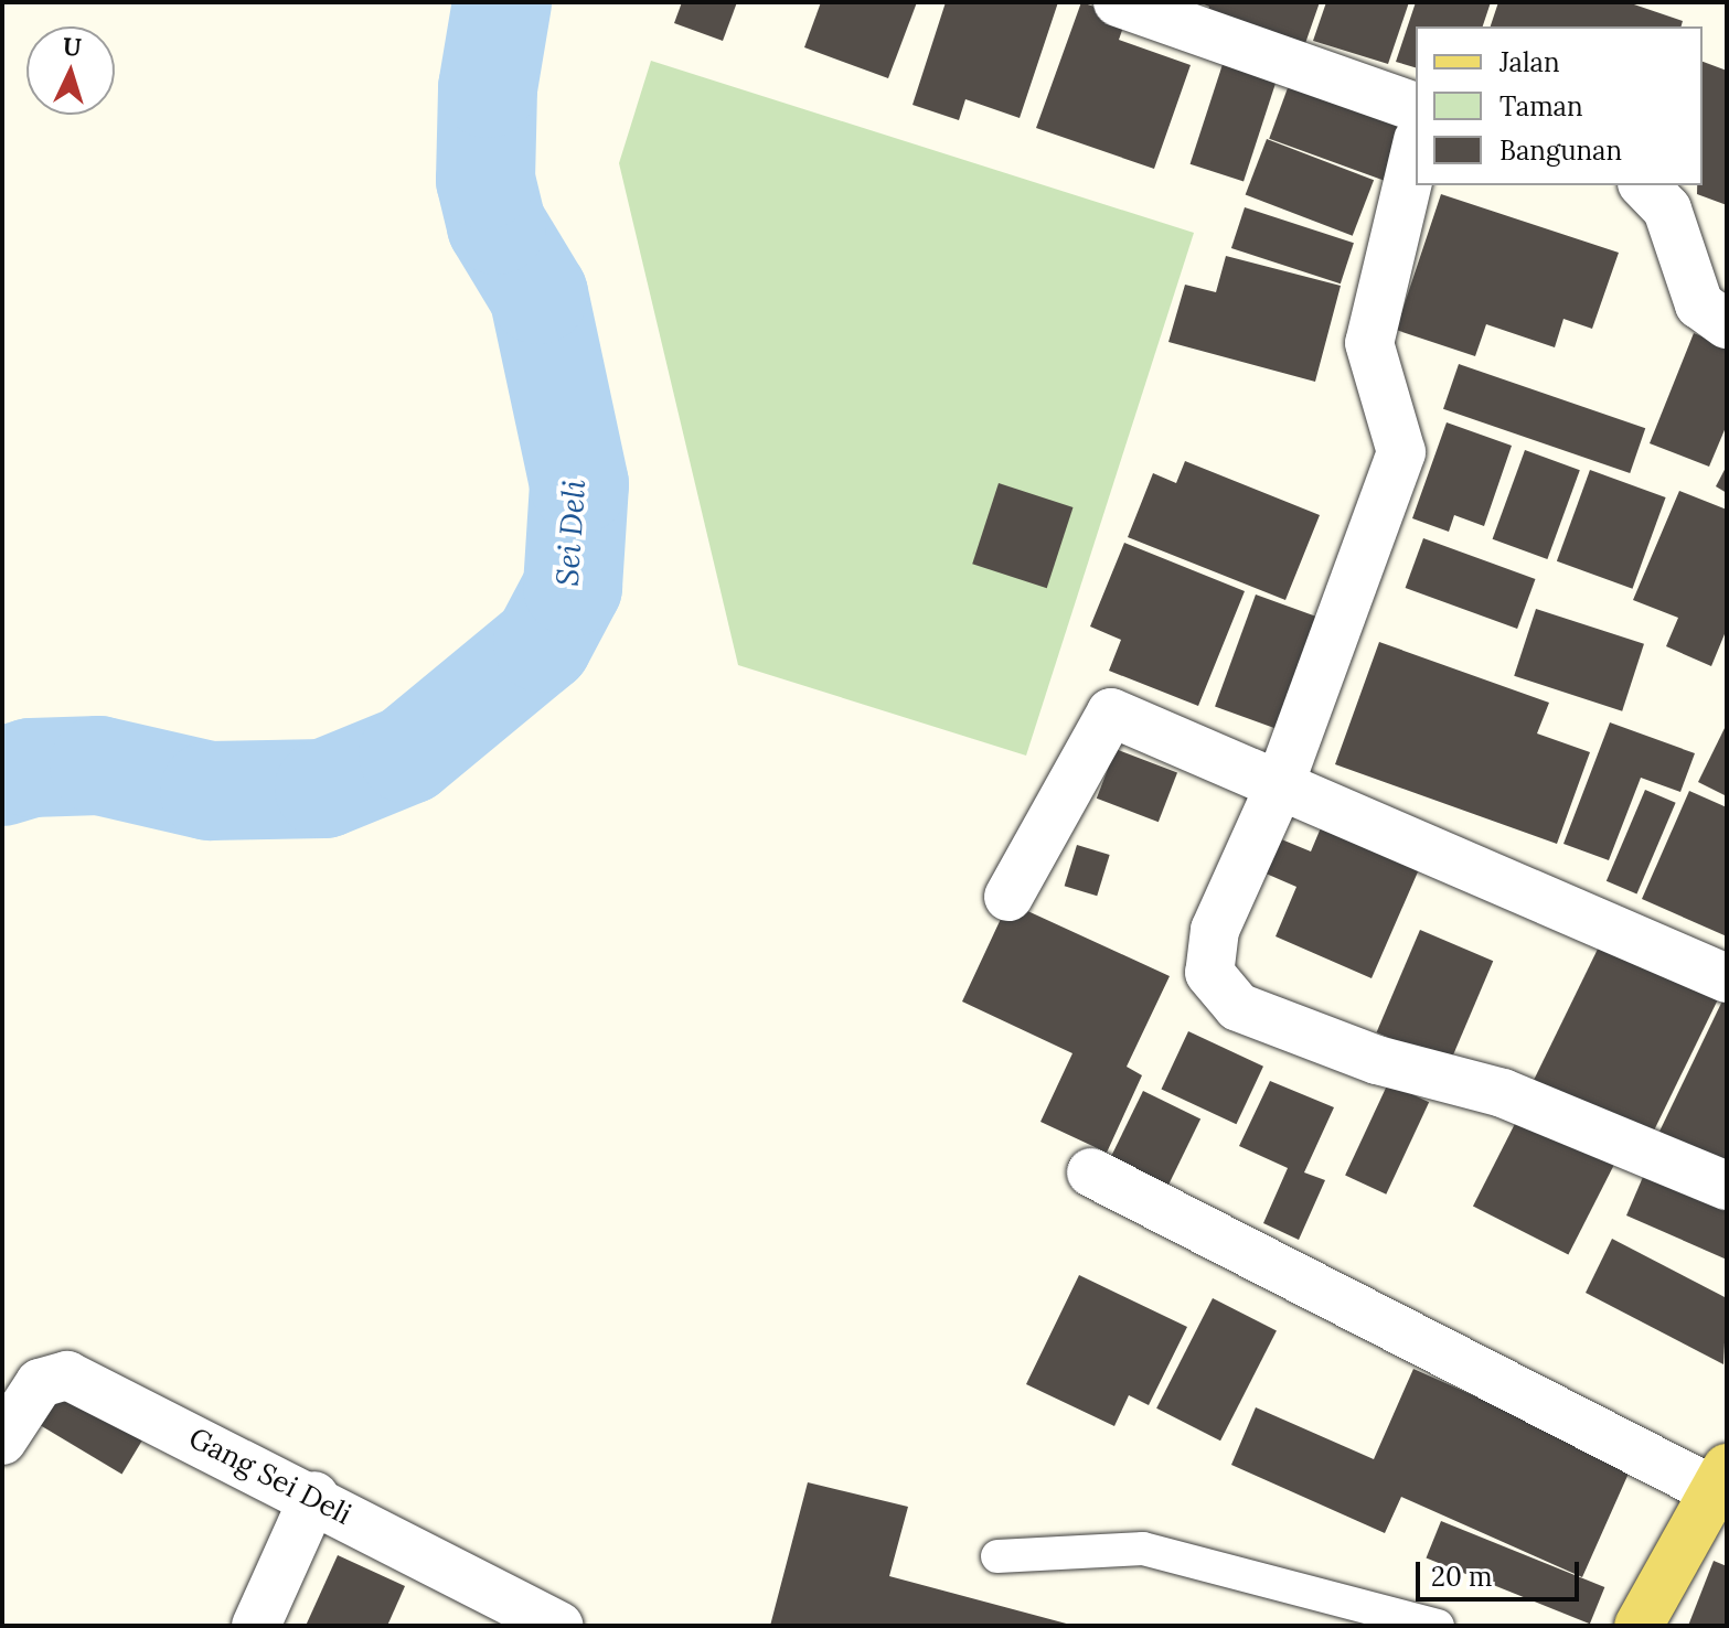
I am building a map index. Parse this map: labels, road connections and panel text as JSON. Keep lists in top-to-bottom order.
{
  "streets": {
    "street": ["Gang Sei Deli"]
  },
  "water": ["Sei Deli"],
  "legend": ["Jalan", "Taman", "Bangunan"],
  "scale_bar": "20 m",
  "north": "top"
}
